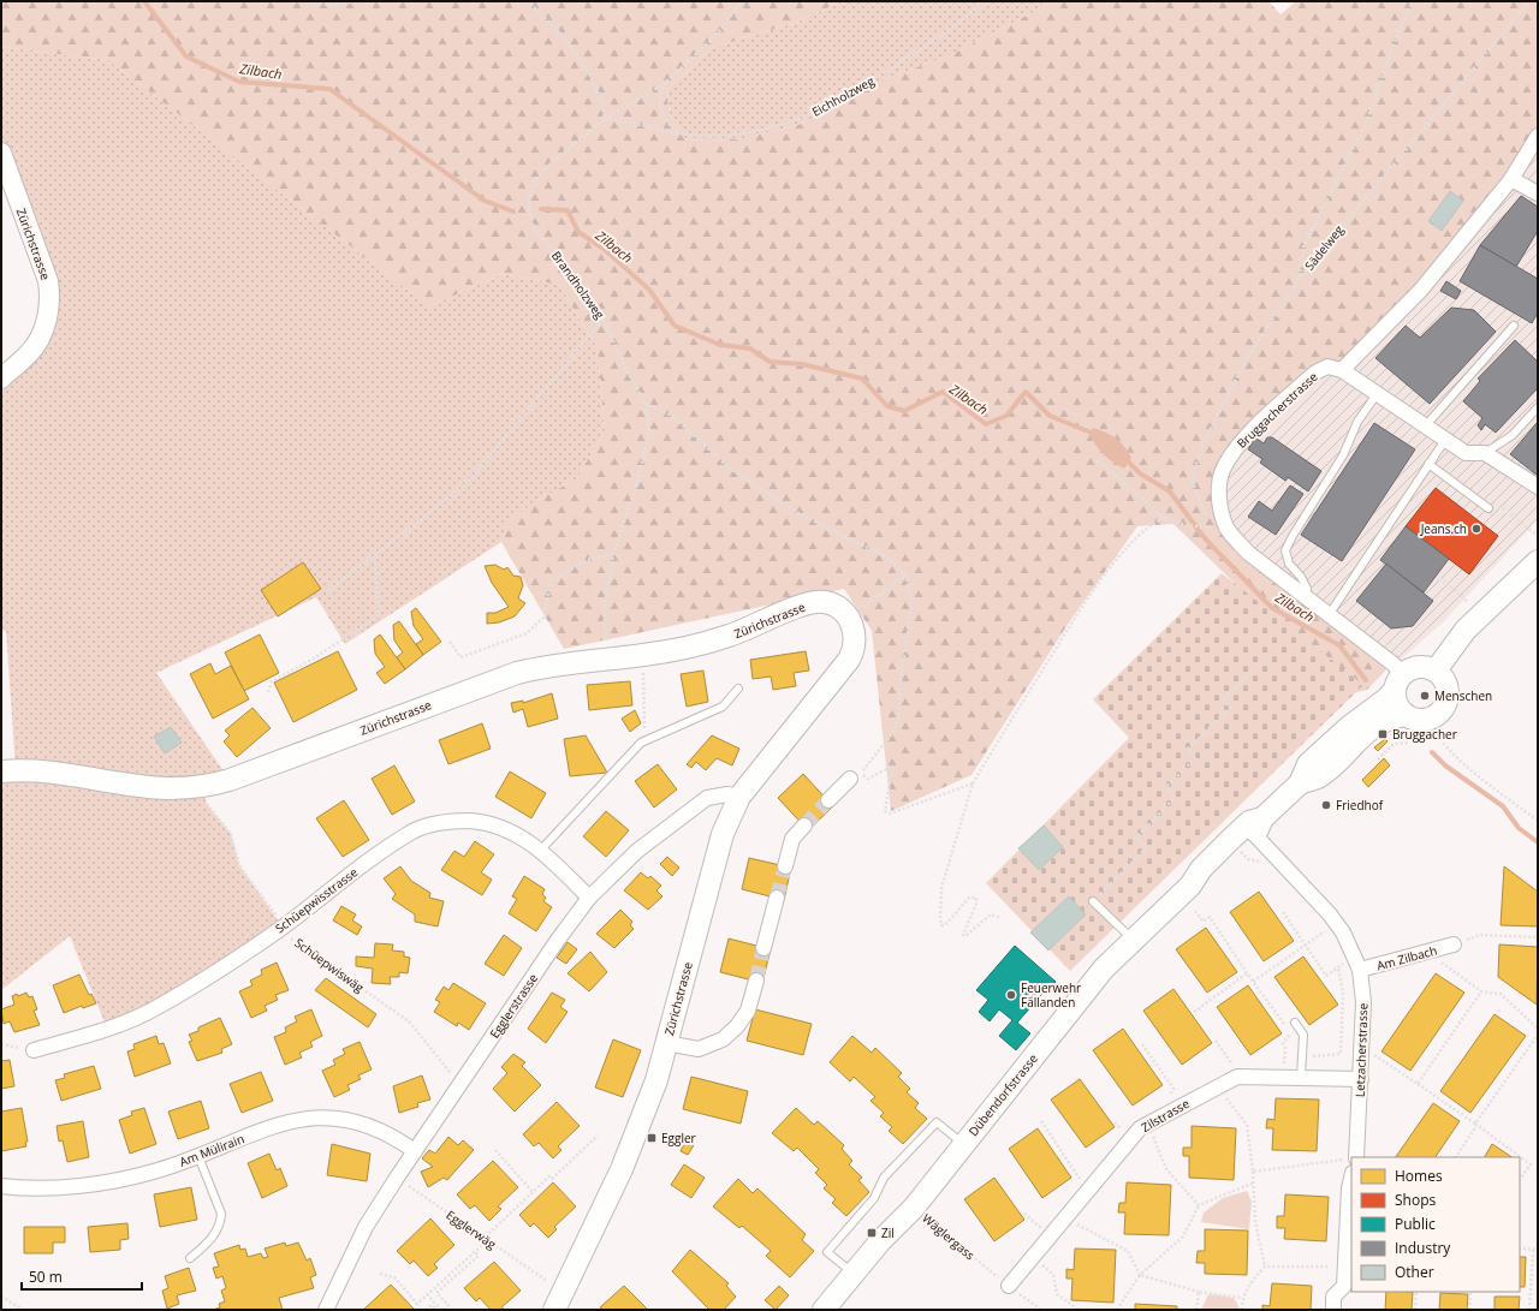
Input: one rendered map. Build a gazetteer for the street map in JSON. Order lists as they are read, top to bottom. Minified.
{"streets":{"main road":["Zürichstrasse","Dübendorfstrasse"],"street":["Bruggacherstrasse","Schüepwisstrasse","Am Zilbach","Egglerstrasse","Letzacherstrasse","Zilstrasse","Am Mülirain"],"path":["Eichholzweg","Sädelweg","Brandholzweg","Schüepwiswäg","Egglerwäg","Wäglergass"]},"crossings":[["Eichholzweg","Brandholzweg"],["Zürichstrasse","Brandholzweg"],["Zürichstrasse","Egglerstrasse"],["Bruggacherstrasse","Dübendorfstrasse"],["Schüepwisstrasse","Schüepwiswäg"],["Schüepwisstrasse","Egglerstrasse"],["Am Zilbach","Letzacherstrasse"],["Schüepwiswäg","Egglerstrasse"],["Egglerstrasse","Am Mülirain"],["Egglerstrasse","Egglerwäg"],["Letzacherstrasse","Dübendorfstrasse"],["Letzacherstrasse","Zilstrasse"],["Dübendorfstrasse","Wäglergass"]],"water":["Zilbach"],"places":{"other":["Jeans.ch","Menschen","Friedhof","Feuerwehr Fällanden"],"transit":["Bruggacher","Eggler","Zil"]},"legend":["Homes","Shops","Public","Industry","Other"],"scale_bar":"50 m"}
